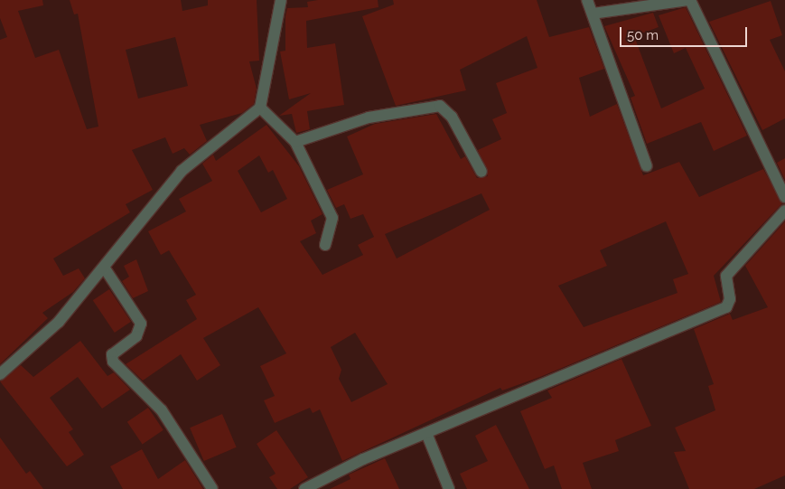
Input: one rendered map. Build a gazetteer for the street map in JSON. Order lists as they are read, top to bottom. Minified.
{"scale_bar":"50 m"}
